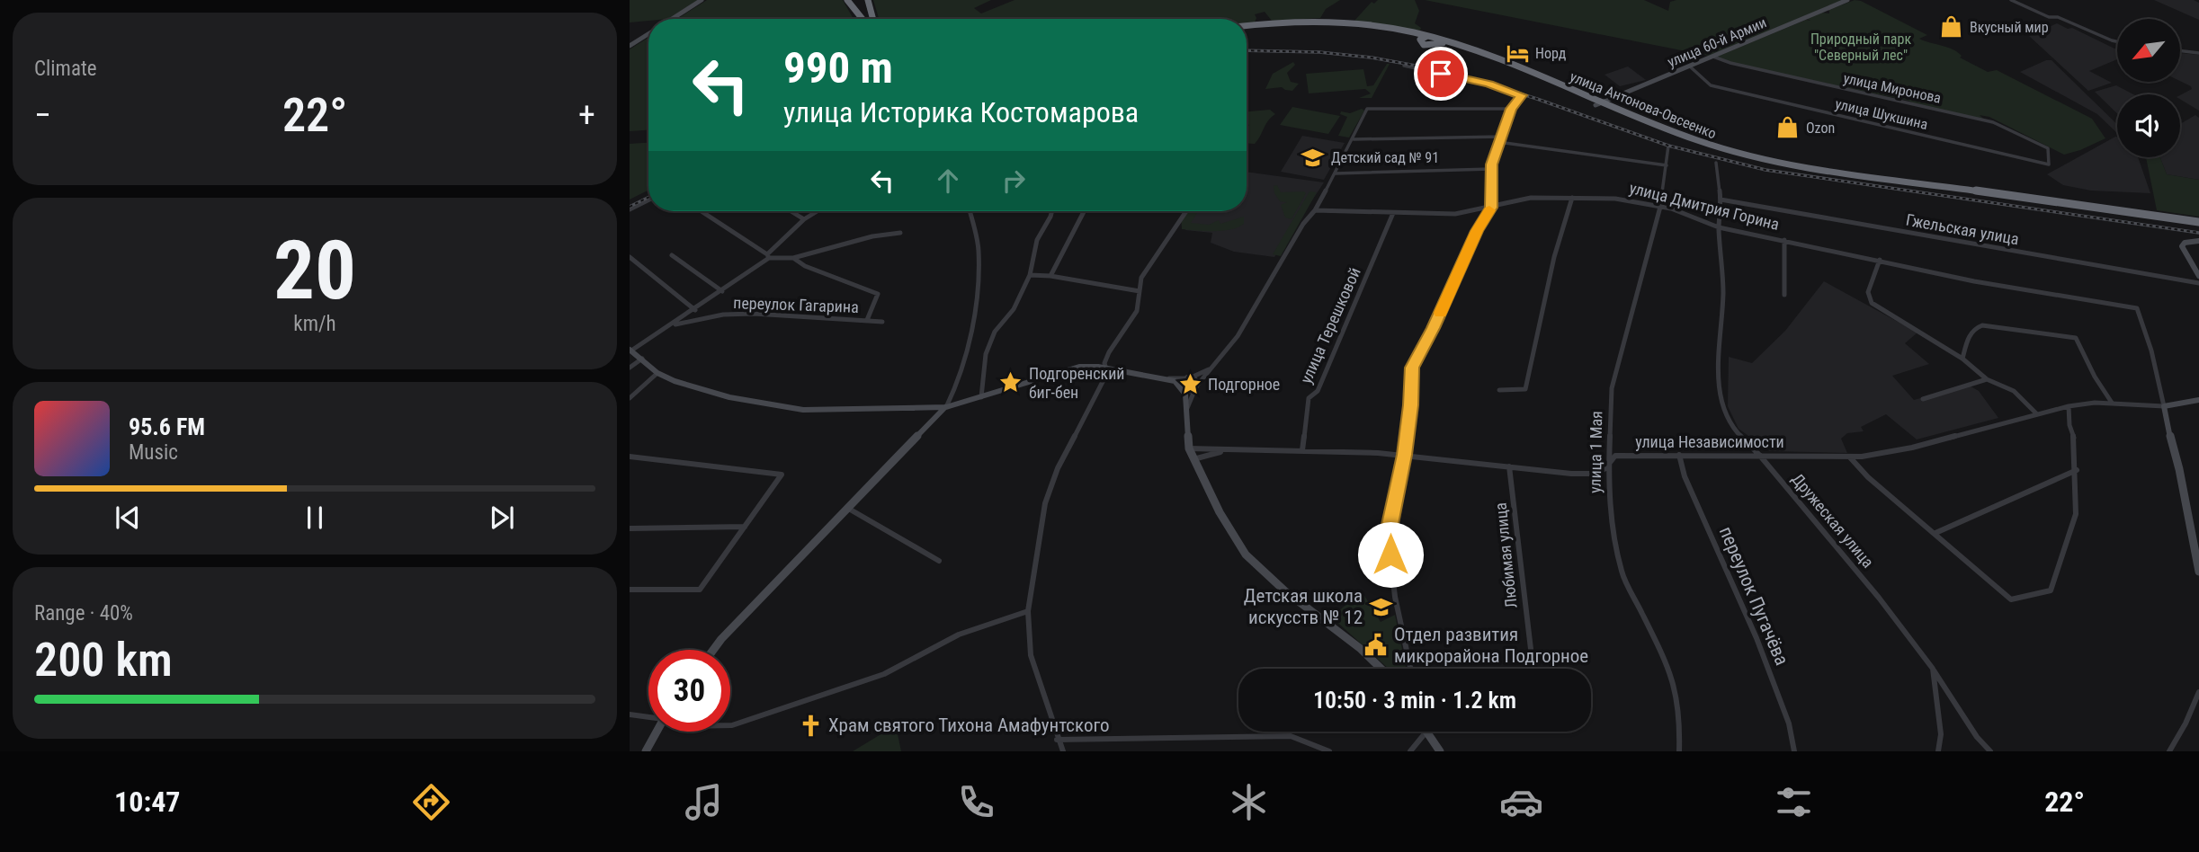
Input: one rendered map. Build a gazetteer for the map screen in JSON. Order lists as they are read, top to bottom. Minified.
{"streets":{"highway":["улица Антонова-Овсеенко"],"street":["улица 60-й Армии","улица Миронова","улица Шукшина","улица Дмитрия Горина","Гжельская улица","переулок Гагарина","улица Терешковой","улица Независимости","улица 1 Мая","Дружеская улица","Любимая улица","переулок Пугачёва"]},"crossings":[["улица 60-й Армии","улица Миронова"],["улица 60-й Армии","улица Антонова-Овсеенко"],["улица 60-й Армии","улица Шукшина"],["улица Миронова","улица Шукшина"],["улица Дмитрия Горина","улица Терешковой"],["улица Дмитрия Горина","улица Независимости"],["улица Дмитрия Горина","улица 1 Мая"],["улица Дмитрия Горина","Дружеская улица"],["Гжельская улица","Дружеская улица"],["улица Терешковой","улица Независимости"],["улица Независимости","улица 1 Мая"],["улица Независимости","Дружеская улица"],["улица Независимости","Любимая улица"],["улица Независимости","переулок Пугачёва"]],"parks":["Природный парк \"Северный лес\""],"places":{"shop":["Вкусный мир","Ozon"],"hotel":["Норд"],"school or university":["Детский сад № 91","Детская школа искусств № 12"],"place":["Подгоренский биг-бен","Подгорное"],"public building":["Отдел развития микрорайона Подгорное"],"church":["Храм святого Тихона Амафунтского"]},"north":"bottom left","page":{"tile":["Climate",["20","km/h"],["Range · 40%","200 km"]],"turn":["990 m","улица Историка Костомарова"],"heat":["−","22°","+"],"song":["95.6 FM","Music"],"limit":"30","trip":"10:50 · 3 min · 1.2 km","tabs":["10:47","22°"]}}
